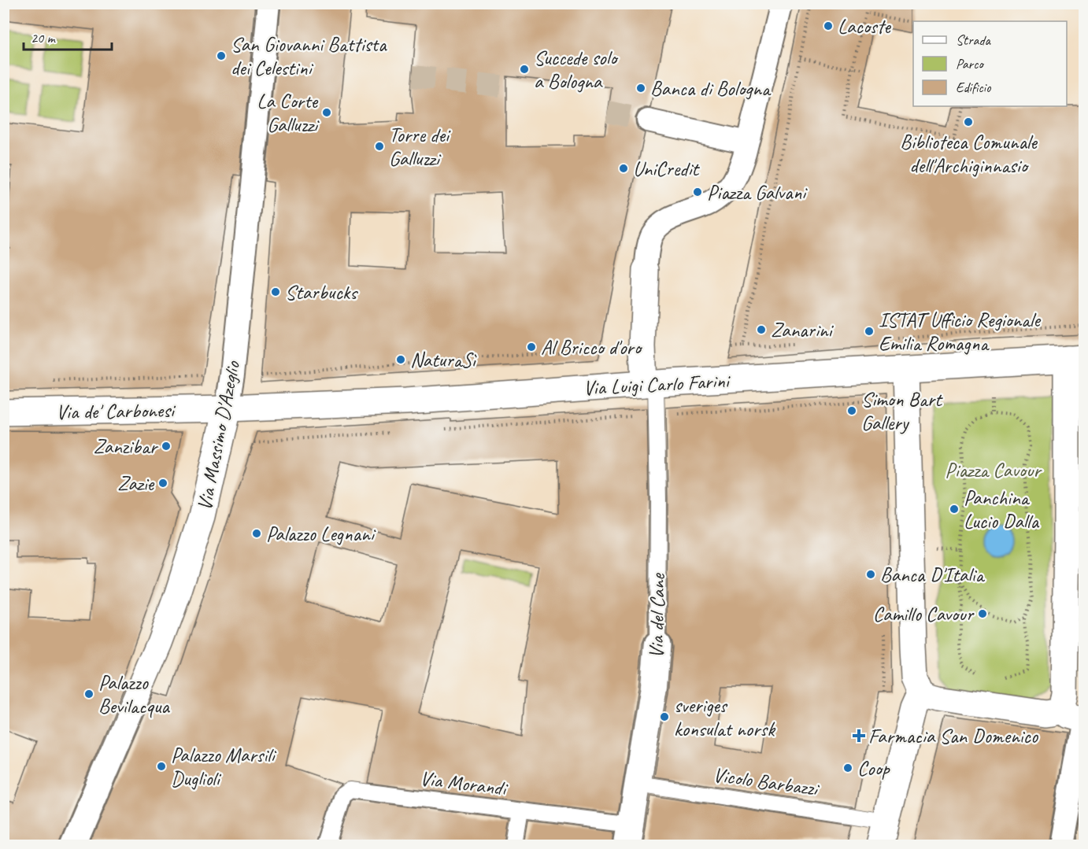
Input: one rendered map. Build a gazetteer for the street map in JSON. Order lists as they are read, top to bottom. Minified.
{"streets":{"street":["Via Luigi Carlo Farini","Via de' Carbonesi","Via Massimo D'Azeglio","Via del Cane"],"lane":["Vicolo Barbazzi","Via Morandi"]},"crossings":[["Via Luigi Carlo Farini","Via de' Carbonesi"],["Via Luigi Carlo Farini","Via Massimo D'Azeglio"],["Via Luigi Carlo Farini","Via del Cane"],["Via de' Carbonesi","Via Massimo D'Azeglio"],["Via del Cane","Vicolo Barbazzi"],["Via del Cane","Via Morandi"]],"parks":["Piazza Cavour"],"places":{"other":["Lacoste","San Giovanni Battista dei Celestini","Succede solo a Bologna","Banca di Bologna","La Corte Galluzzi","Biblioteca Comunale dell'Archiginnasio","Torre dei Galluzzi","UniCredit","Piazza Galvani","Starbucks","Zanarini","ISTAT Ufficio Regionale Emilia Romagna","Al Bricco d'oro","NaturaSì","Simon Bart Gallery","Zanzibar","Zazie","Panchina Lucio Dalla","Palazzo Legnani","Banca D'Italia","Camillo Cavour","Palazzo Bevilacqua","sveriges konsulat norsk","Palazzo Marsili Duglioli","Coop"],"health":["Farmacia San Domenico"]},"legend":["Strada","Parco","Edificio"],"scale_bar":"20 m"}
